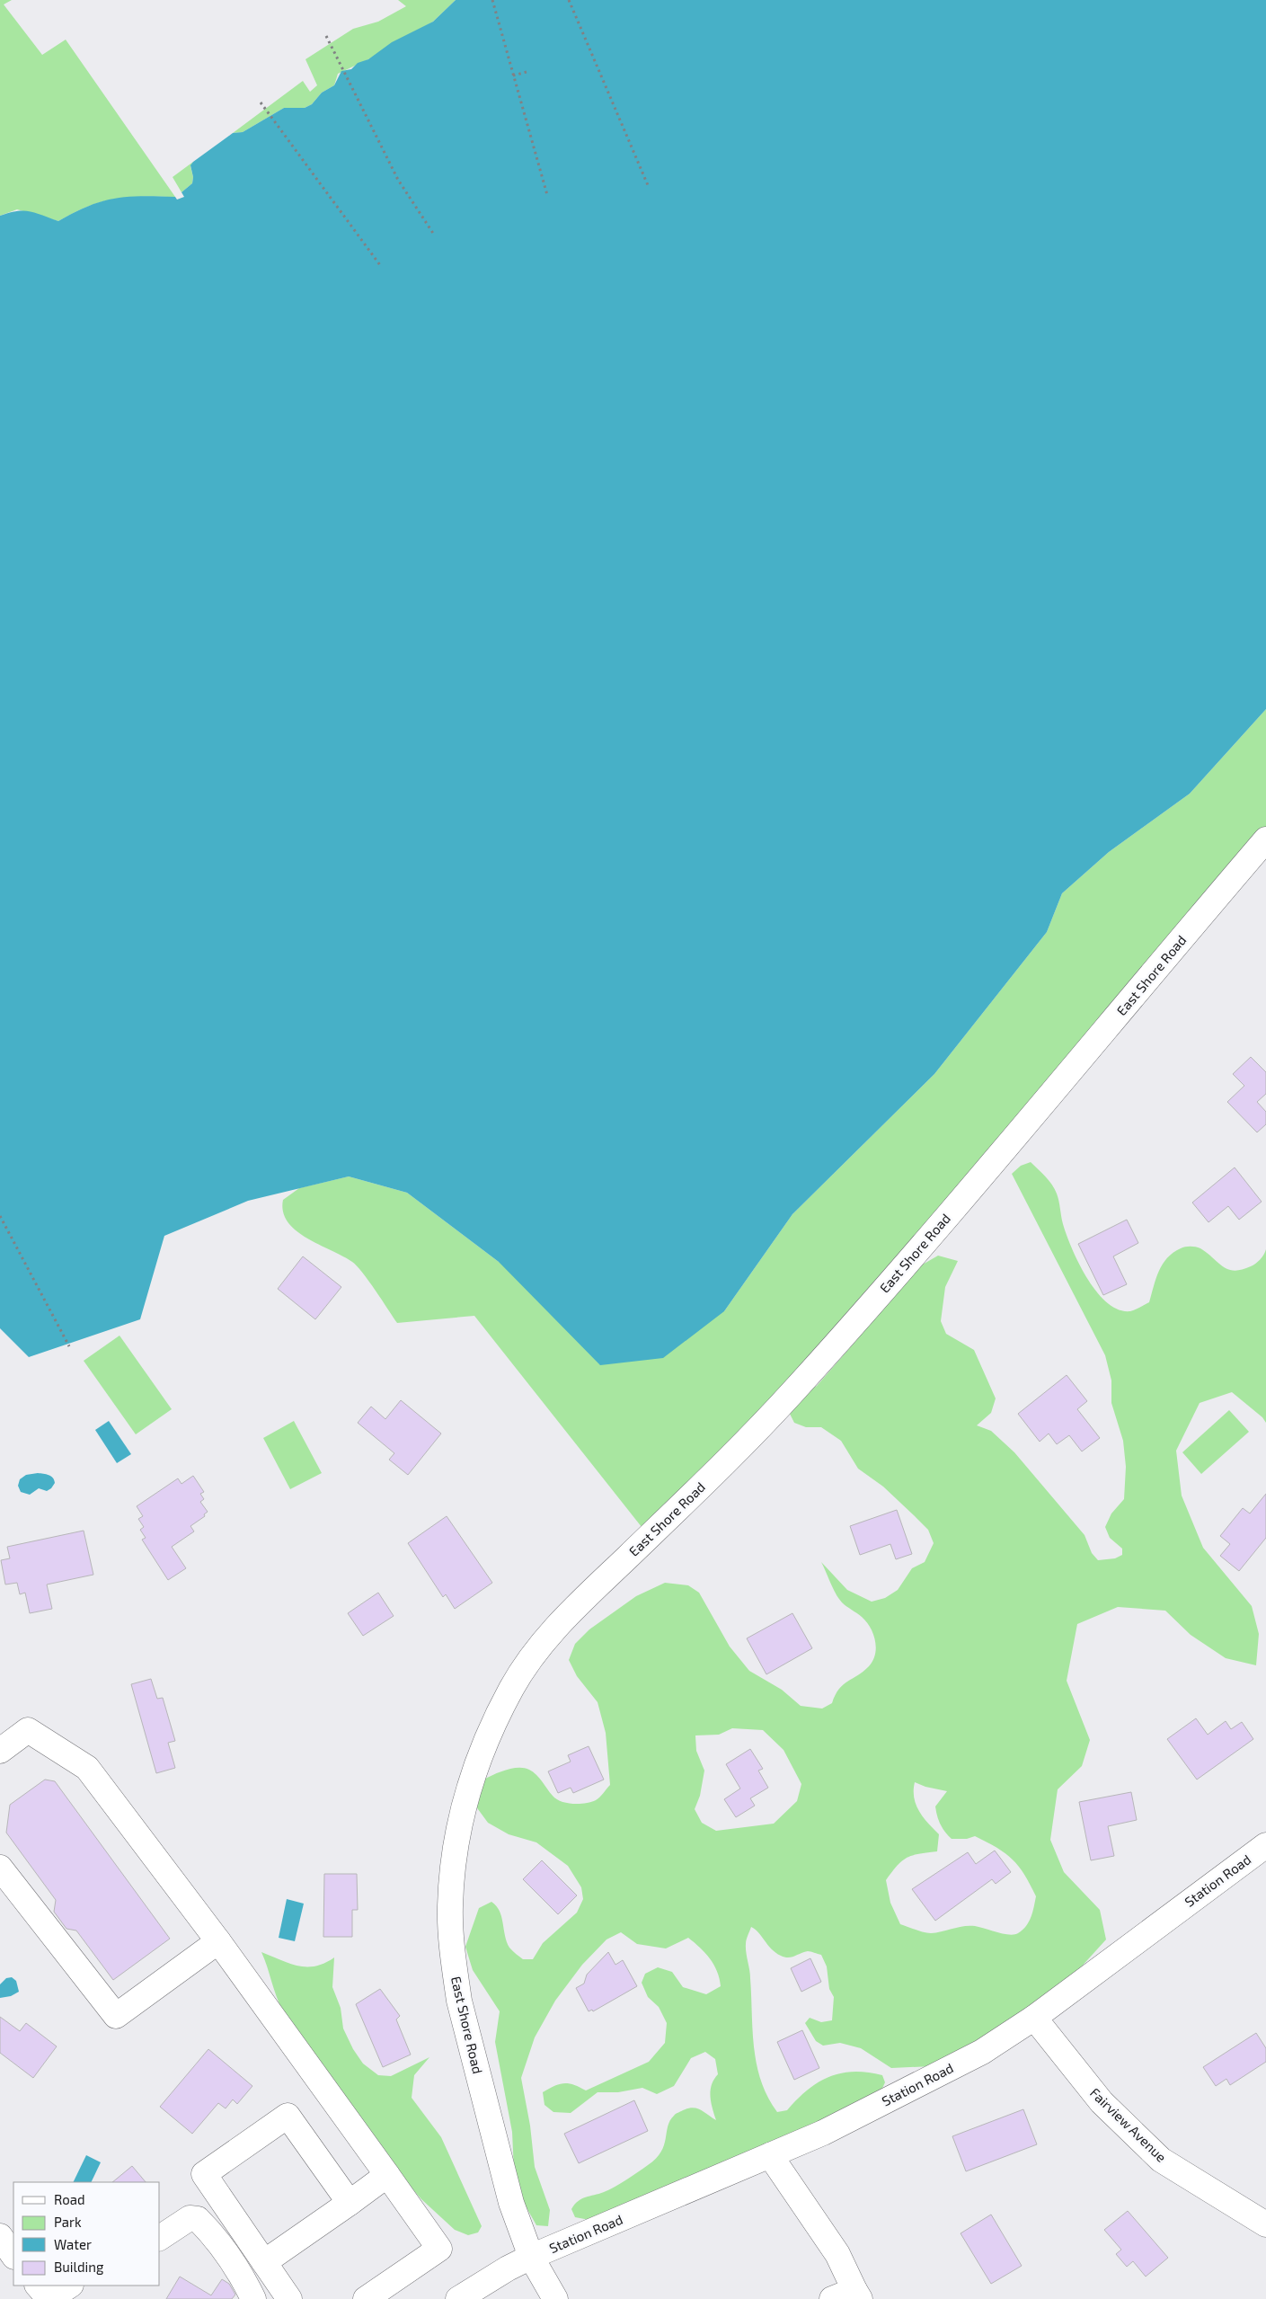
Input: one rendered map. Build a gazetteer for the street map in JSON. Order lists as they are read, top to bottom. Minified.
{"streets":{"main road":["East Shore Road","Station Road","Fairview Avenue"]},"crossings":[["East Shore Road","Station Road"],["Station Road","Fairview Avenue"]],"legend":["Road","Park","Water","Building"]}
